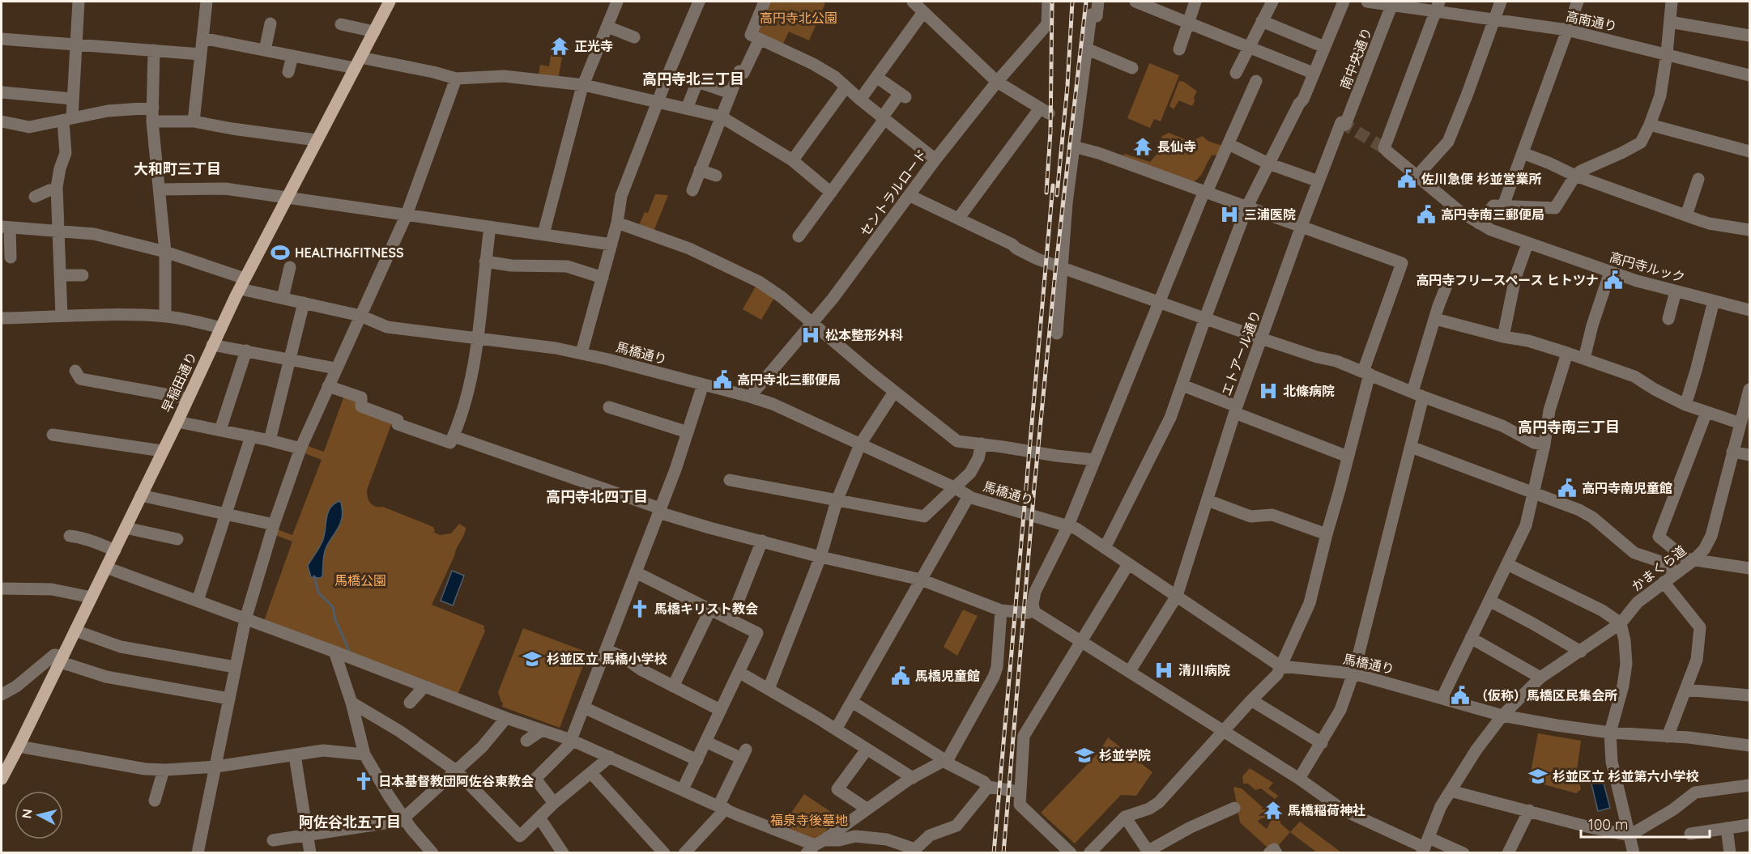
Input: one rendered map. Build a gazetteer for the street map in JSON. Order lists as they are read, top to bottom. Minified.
{"streets":{"main road":["早稲田通り"],"street":["高南通り","南中央通り","セントラルロード","高円寺ルック","馬橋通り","エトアール通り","かまくら道"]},"crossings":[["高南通り","南中央通り"],["高南通り","高円寺ルック"],["南中央通り","エトアール通り"],["セントラルロード","馬橋通り"],["馬橋通り","エトアール通り"],["馬橋通り","早稲田通り"],["馬橋通り","かまくら道"]],"districts":["高円寺北三丁目","大和町三丁目","高円寺南三丁目","高円寺北四丁目","阿佐谷北五丁目"],"parks":["高円寺北公園","馬橋公園","福泉寺後墓地"],"places":{"temple":["正光寺","長仙寺","馬橋稲荷神社"],"public building":["佐川急便 杉並営業所","高円寺南三郵便局","高円寺フリースペース ヒトツナ","高円寺北三郵便局","高円寺南児童館","馬橋児童館","（仮称）馬橋区民集会所"],"hospital":["三浦医院","松本整形外科","北條病院","清川病院"],"sports":["HEALTH&FITNESS"],"church":["馬橋キリスト教会","日本基督教団阿佐谷東教会"],"school or university":["杉並区立 馬橋小学校","杉並学院","杉並区立 杉並第六小学校"]},"scale_bar":"100 m","north":"left"}
